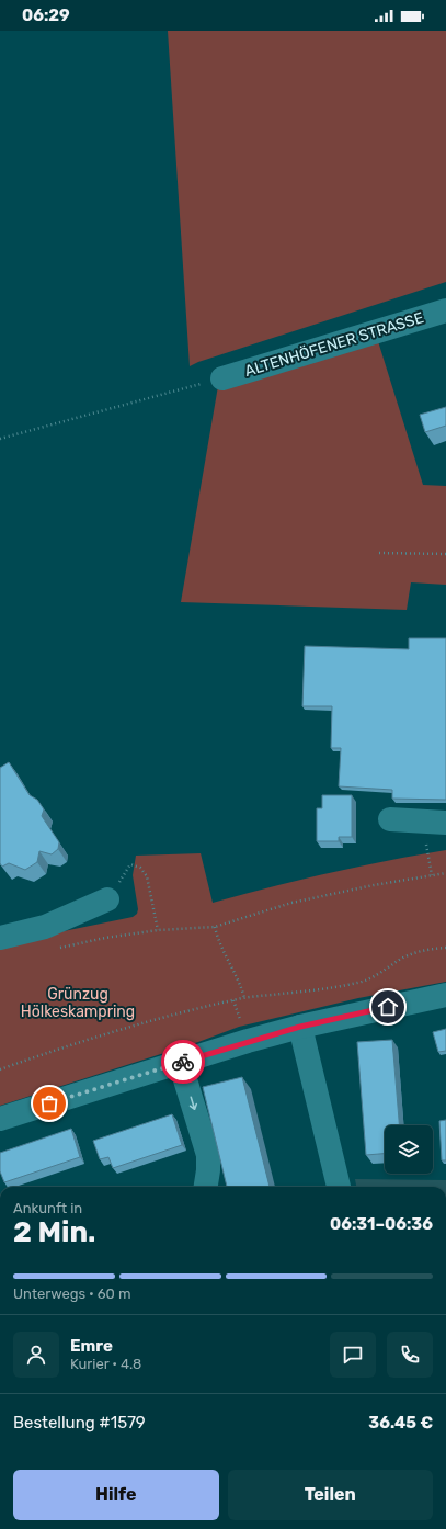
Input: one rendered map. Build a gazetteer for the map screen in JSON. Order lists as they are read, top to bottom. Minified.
{"streets":{"street":["ALTENHÖFENER STRASSE"]},"parks":["Grünzug Hölkeskampring"],"page":{"status":"06:29","heading":["2 Min.","Ankunft in","06:31–06:36"],"panel":["Emre","Kurier · 4.8","Bestellung #1579","36.45 €"],"bar":"Unterwegs · 60 m","buttons":["Hilfe","Teilen"]}}
